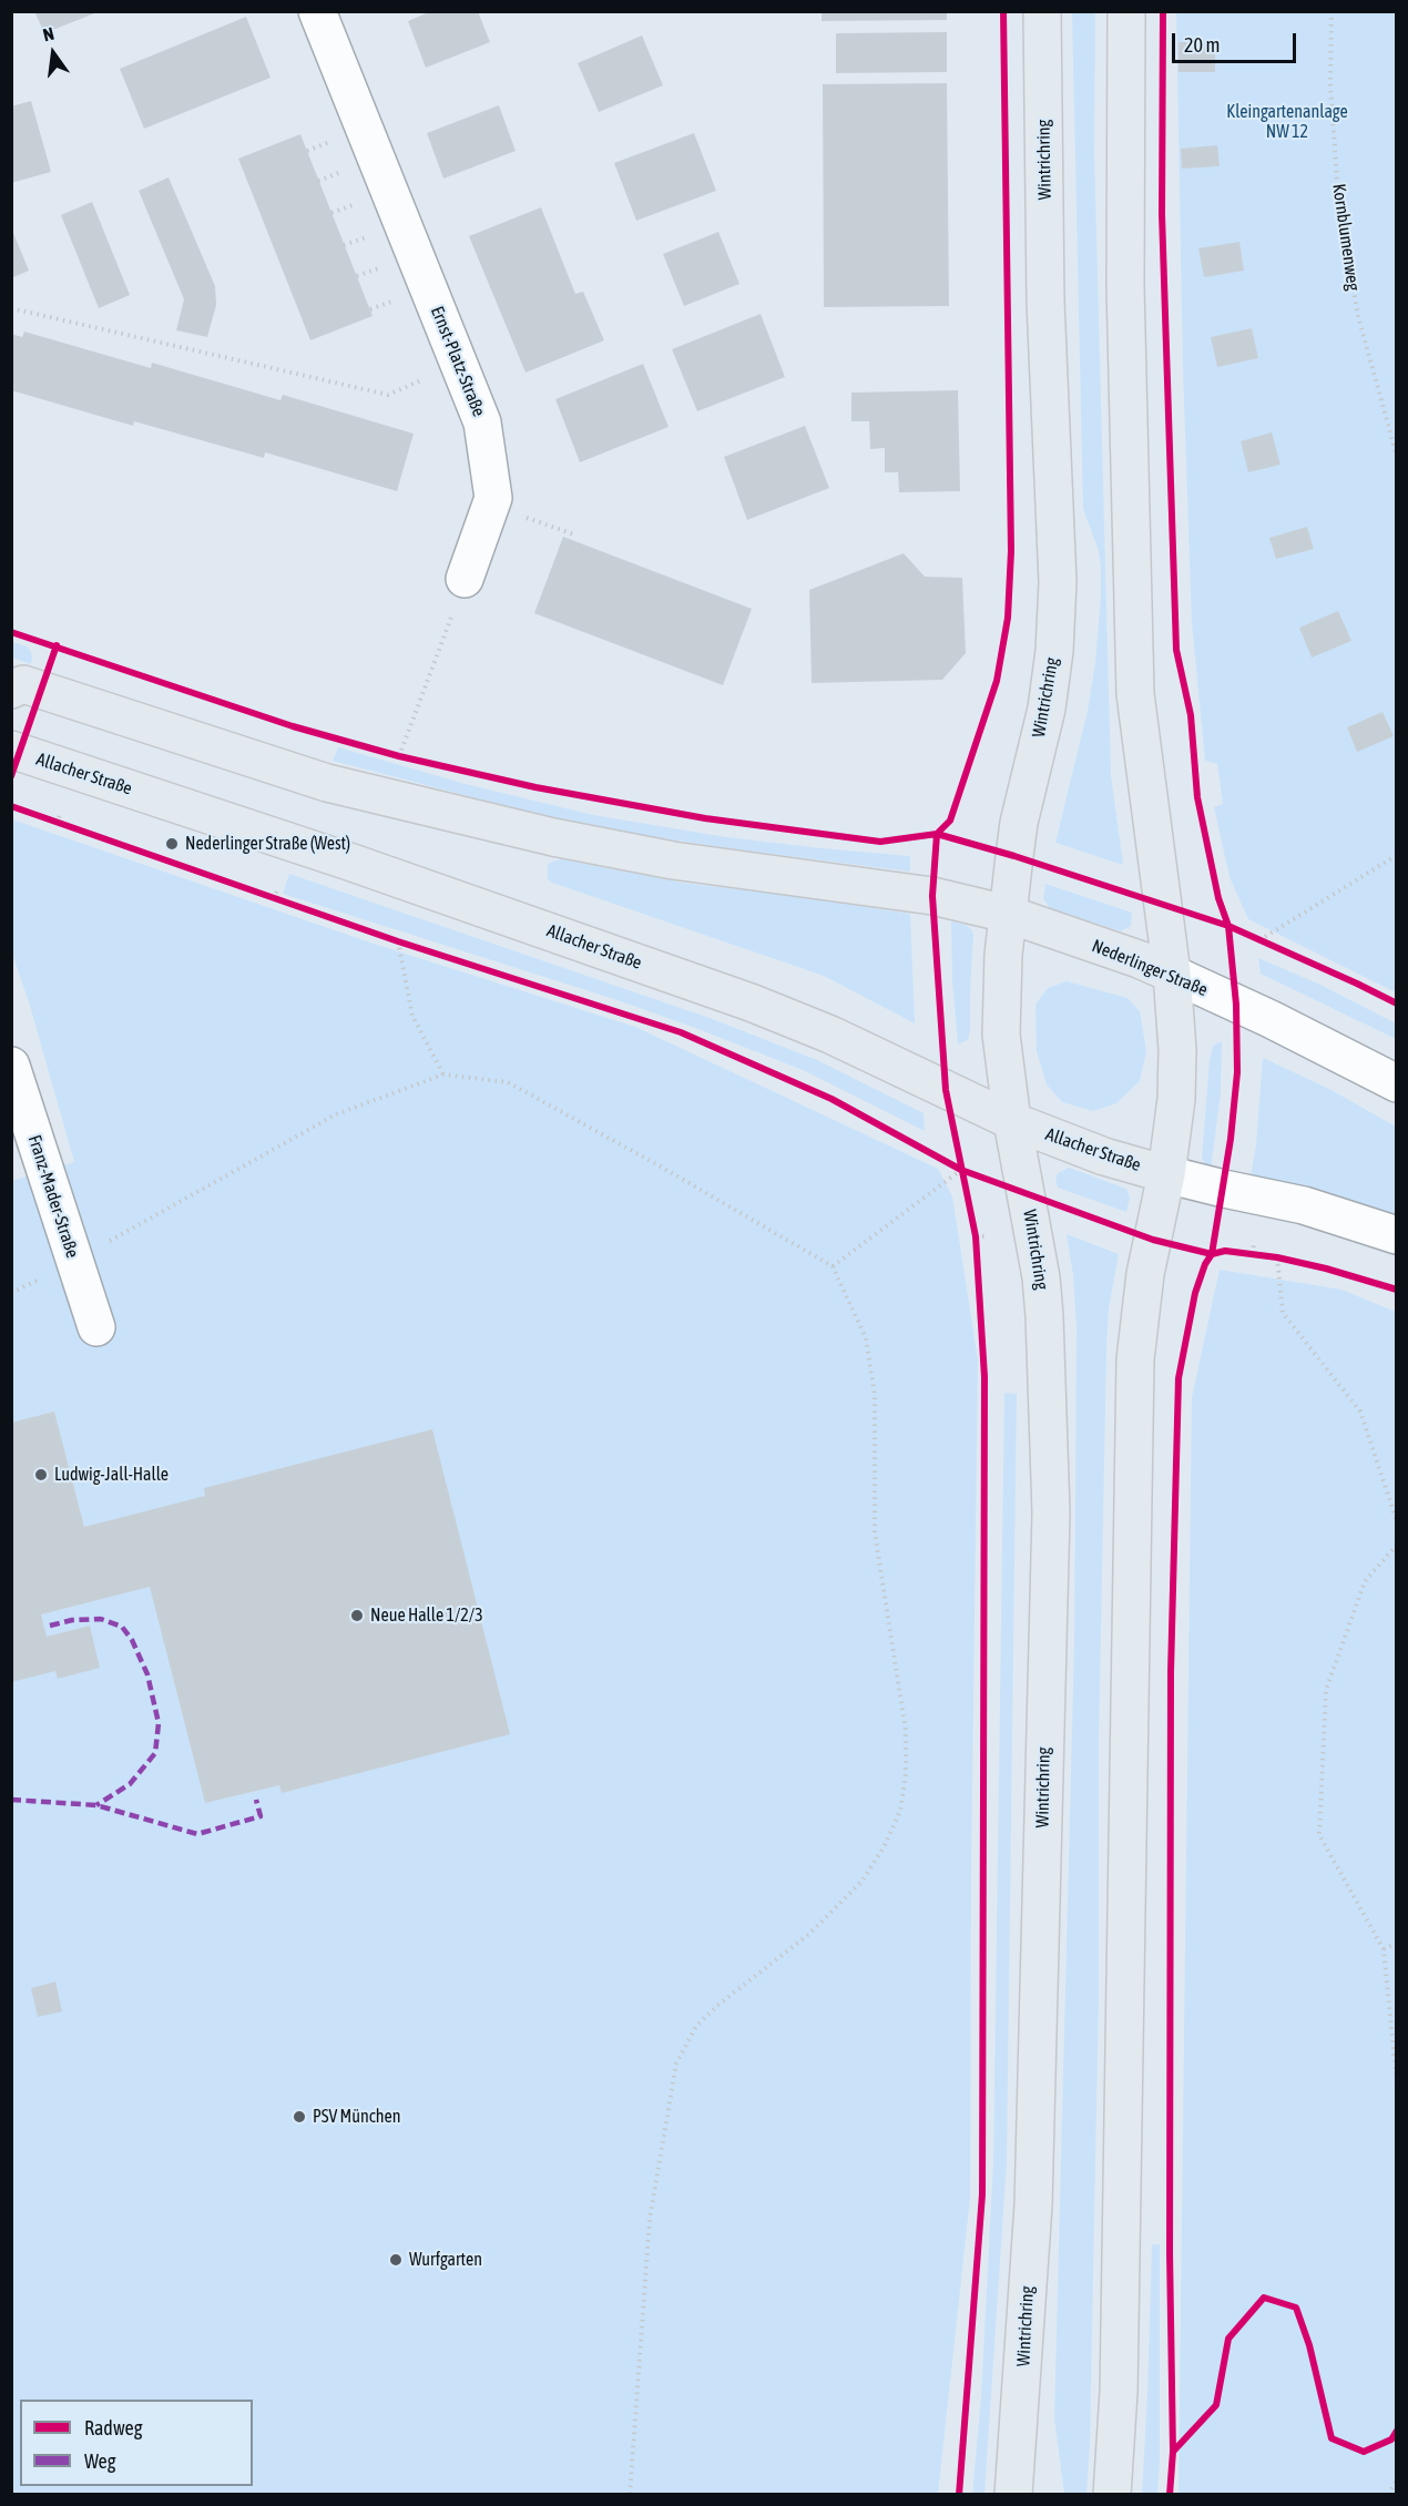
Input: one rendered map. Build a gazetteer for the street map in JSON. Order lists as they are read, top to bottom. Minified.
{"streets":{"main road":["Wintrichring","Allacher Straße","Nederlinger Straße"],"street":["Ernst-Platz-Straße","Franz-Mader-Straße"],"path":["Kornblumenweg"]},"crossings":[["Wintrichring","Allacher Straße"],["Wintrichring","Nederlinger Straße"]],"parks":["Kleingartenanlage NW 12"],"places":["Nederlinger Straße (West)","Ludwig-Jall-Halle","Neue Halle 1/2/3","PSV München","Wurfgarten"],"legend":["Radweg","Weg"],"scale_bar":"20 m","north":"top"}
